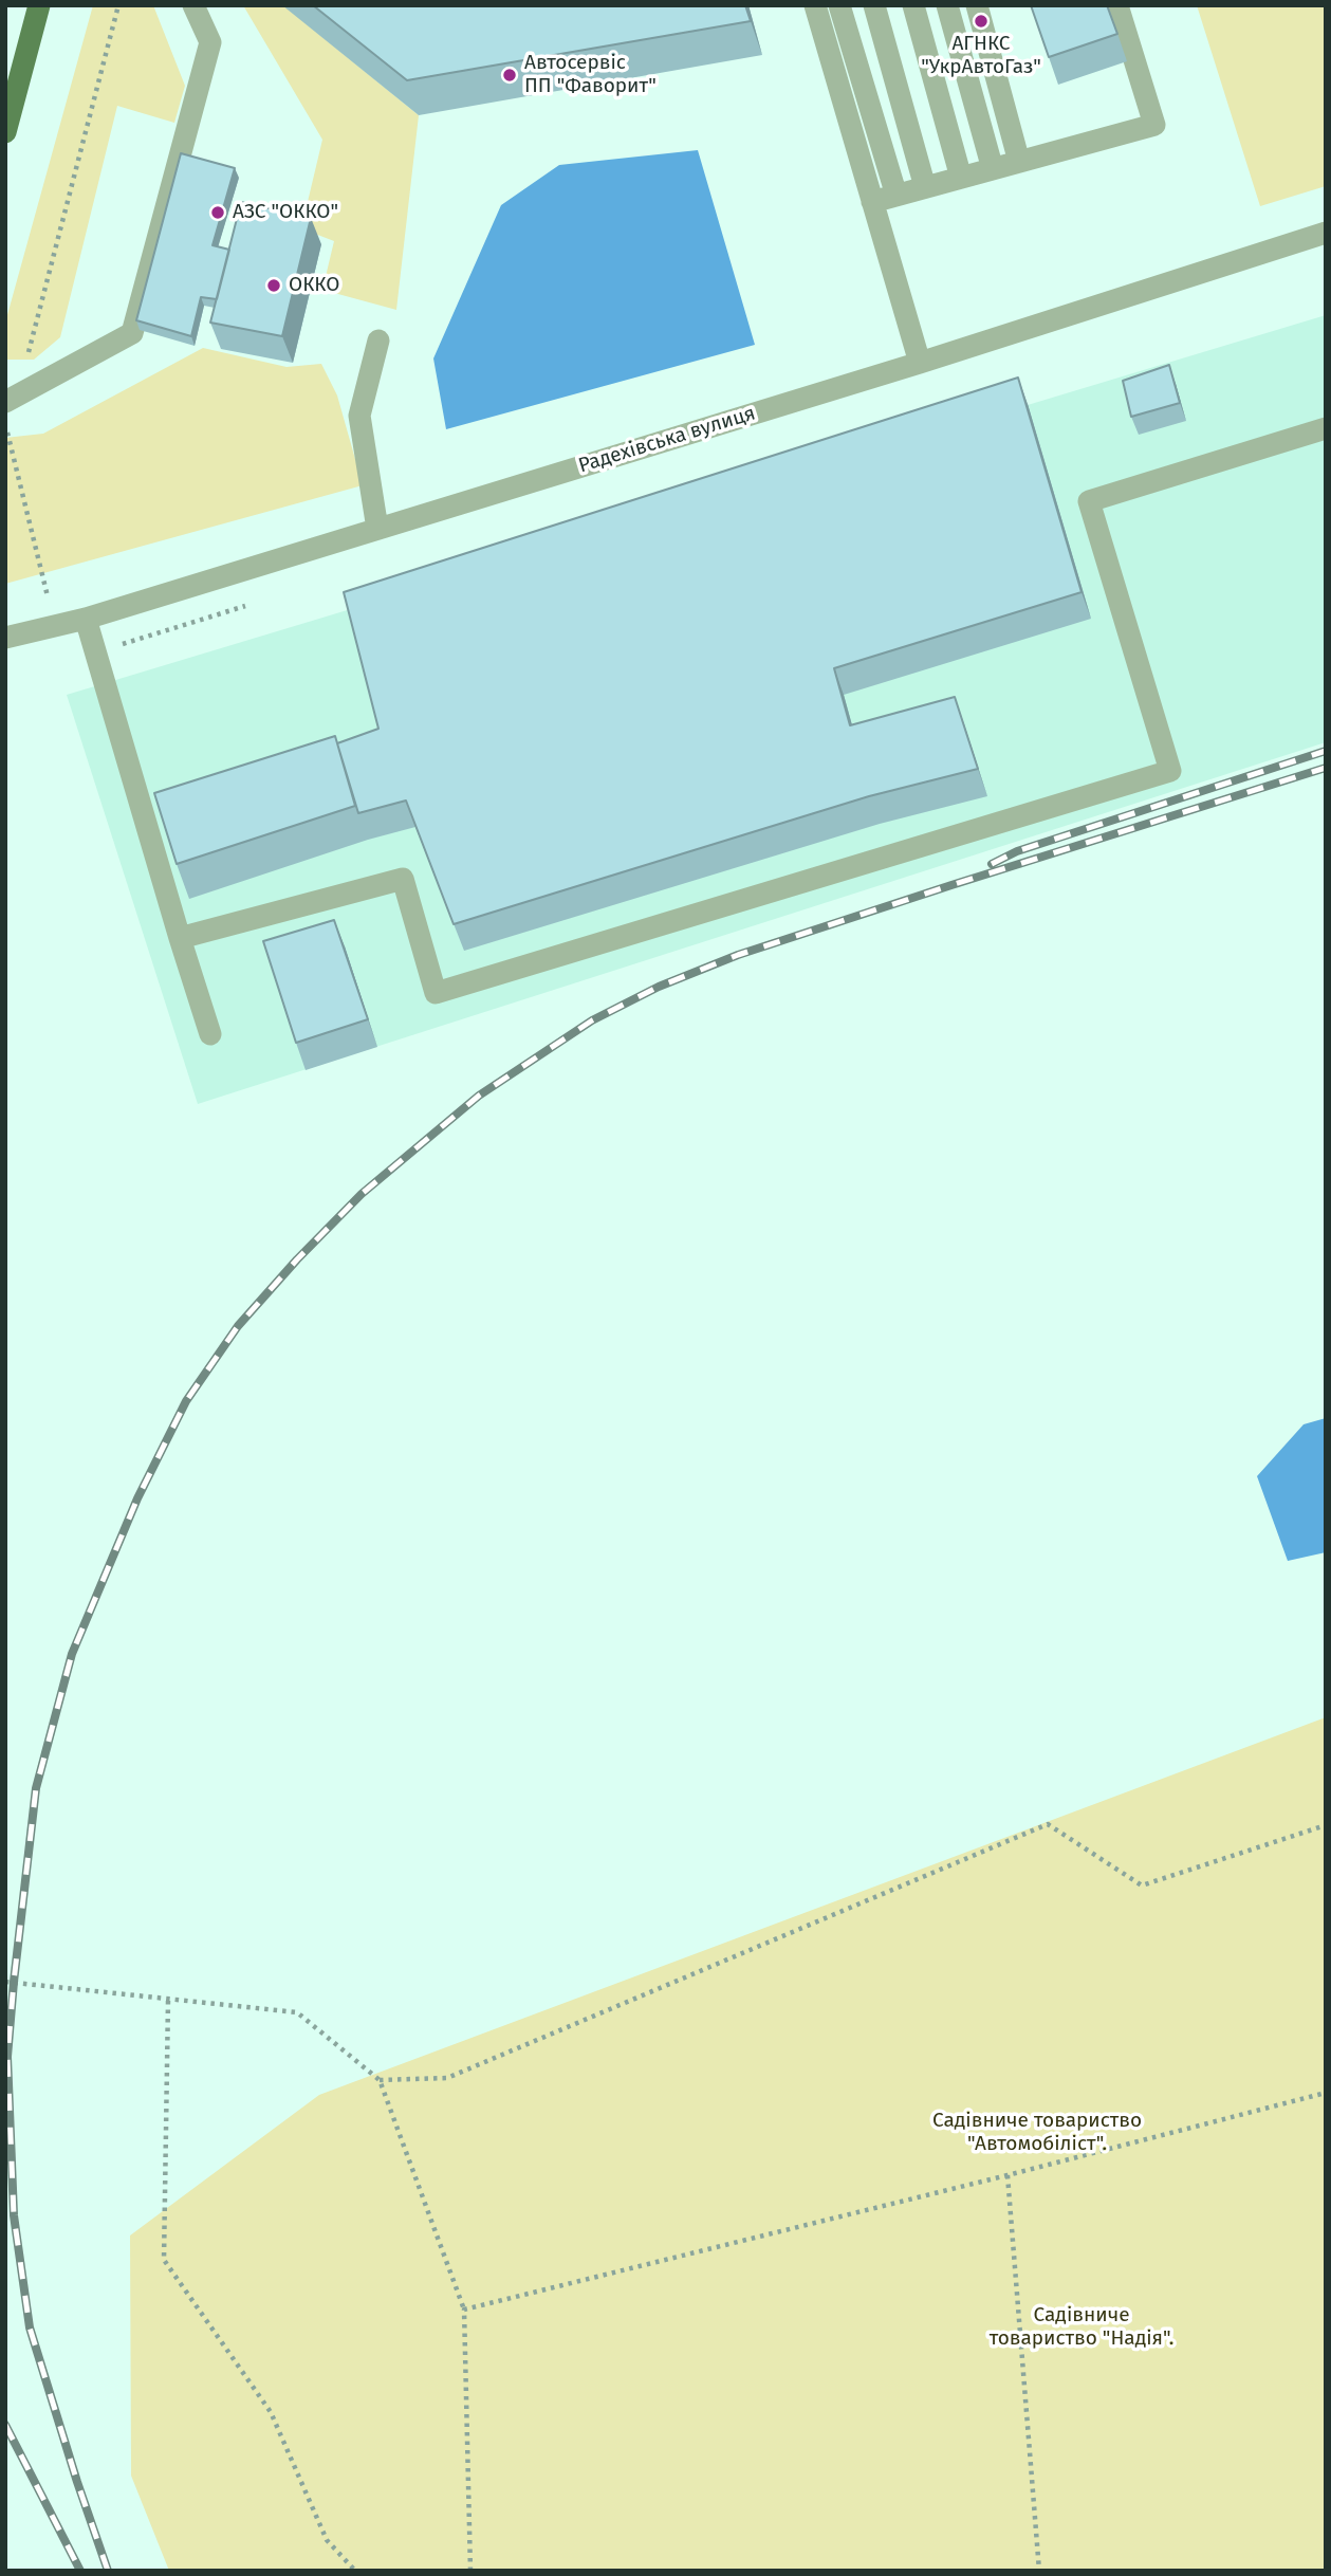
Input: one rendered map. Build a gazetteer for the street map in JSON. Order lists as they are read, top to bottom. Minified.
{"streets":{"street":["Радехівська вулиця"]},"parks":["Садівниче товариство \"Автомобіліст\".","Садівниче товариство \"Надія\"."],"places":["АГНКС \"УкрАвтоГаз\"","Автосервіс ПП \"Фаворит\"","АЗС \"ОККО\"","ОККО"]}
